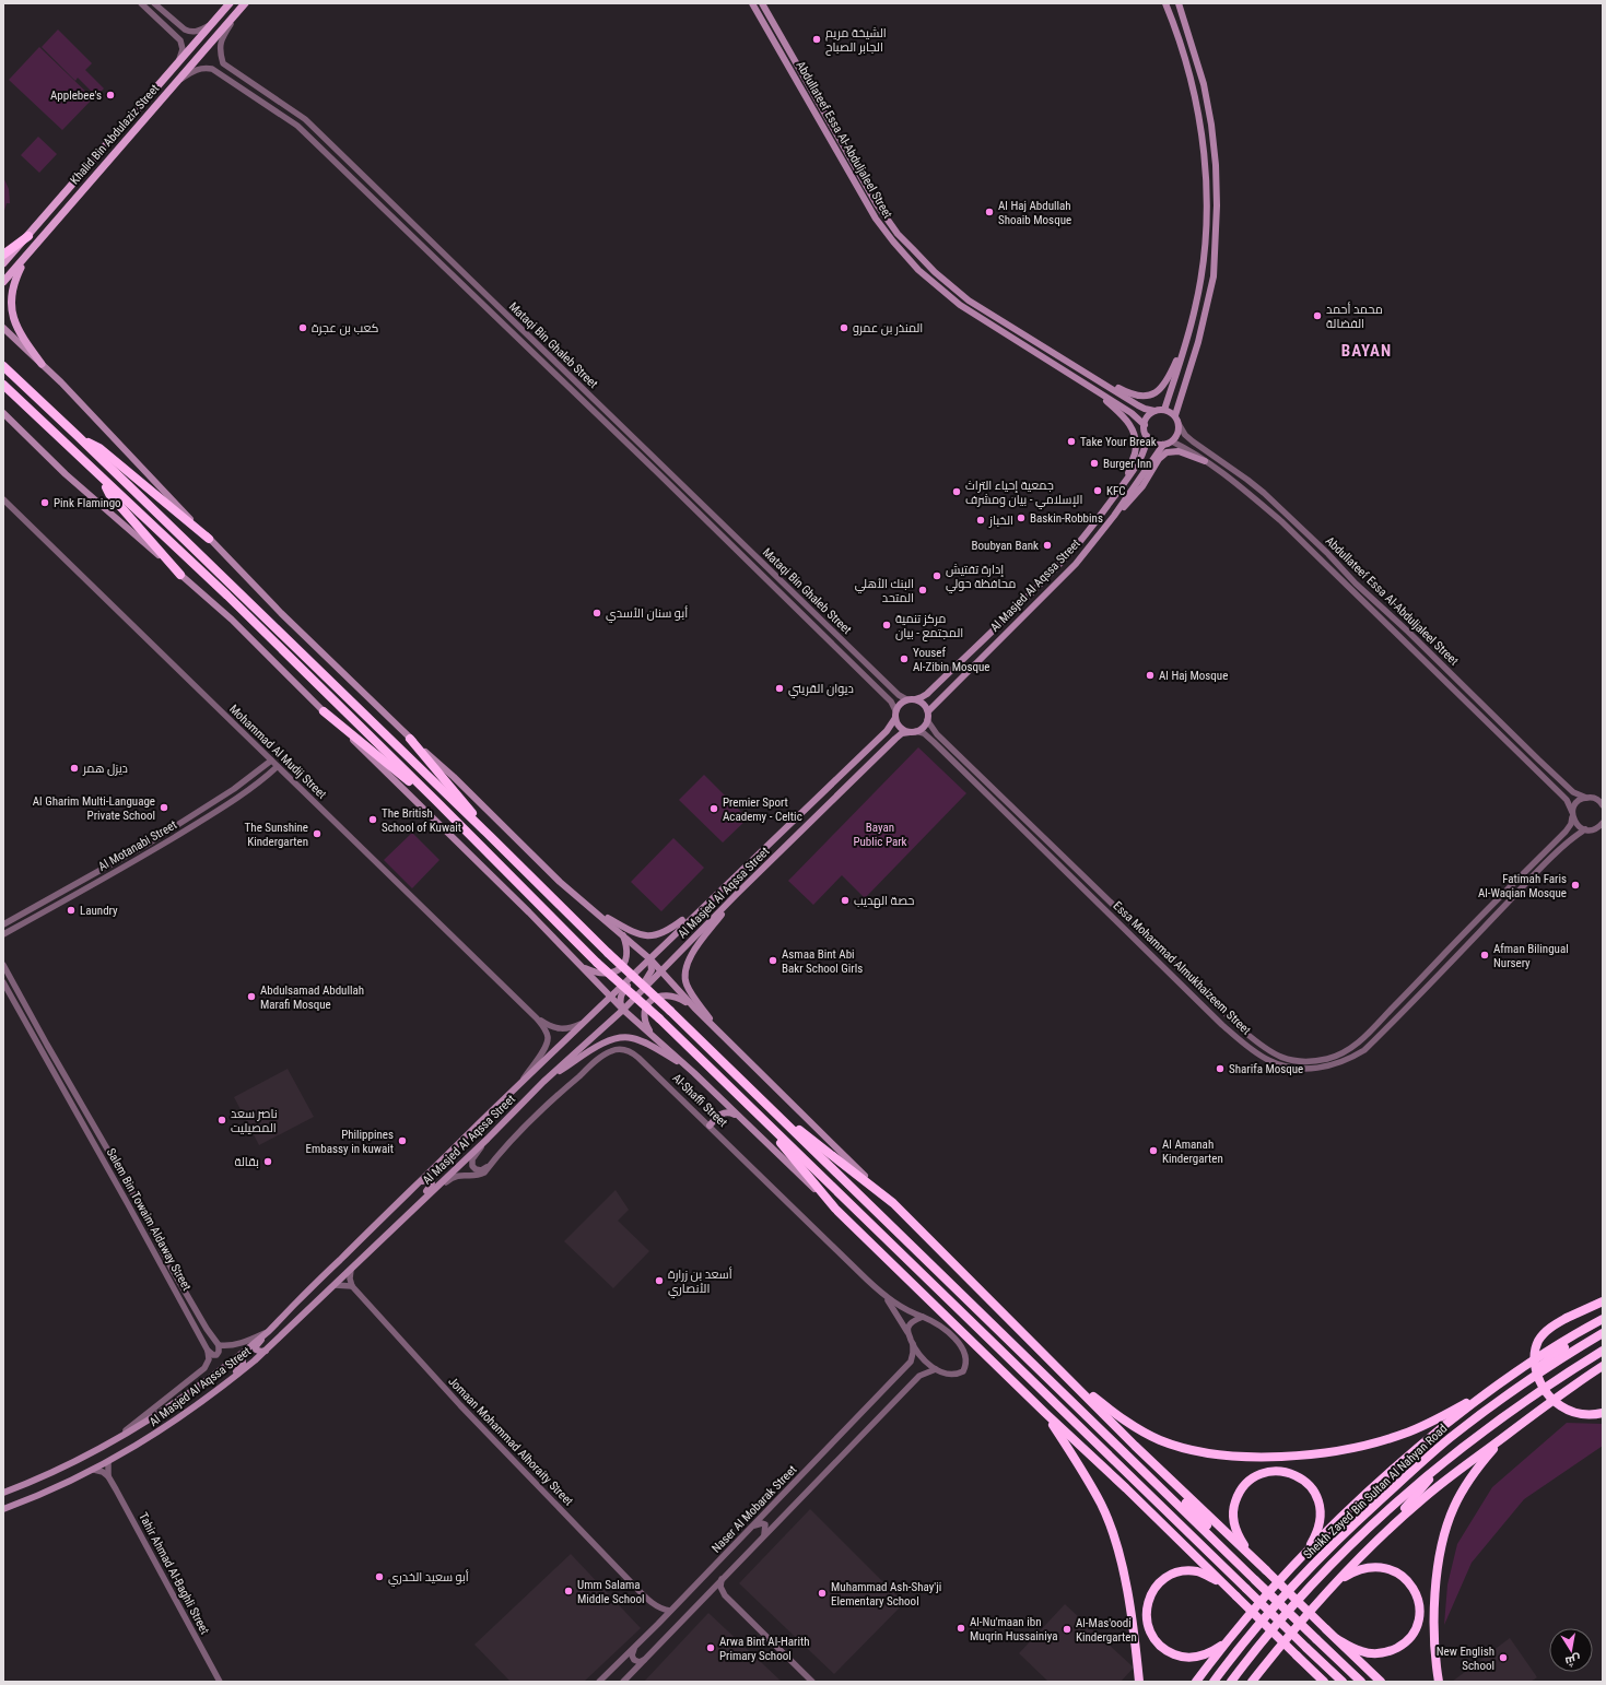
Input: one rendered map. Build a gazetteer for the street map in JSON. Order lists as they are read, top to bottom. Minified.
{"streets":{"highway":["Sheikh Zayed Bin Sultan Al Nahyan Road"],"main road":["Khalid Bin Abdulaziz Street","Abdullateef Essa Al-Abduljaleel Street","Al Masjed Al Aqssa Street"],"street":["Mataqi Bin Ghaleb Street","Mohammad Al Mudij Street","Al Motanabi Street","Essa Mohammad Almukhaizeem Street","Al-Shaffi Street","Salem Bin Towaim Aldaway Street","Jomaan Mohammad Alhoraity Street","Naser Al Mobarak Street","Tahir Ahmad Al-Baghli Street"]},"crossings":[["Khalid Bin Abdulaziz Street","Mataqi Bin Ghaleb Street"],["Abdullateef Essa Al-Abduljaleel Street","Al Masjed Al Aqssa Street"],["Abdullateef Essa Al-Abduljaleel Street","Essa Mohammad Almukhaizeem Street"],["Mataqi Bin Ghaleb Street","Al Masjed Al Aqssa Street"],["Mataqi Bin Ghaleb Street","Essa Mohammad Almukhaizeem Street"],["Al Masjed Al Aqssa Street","Mohammad Al Mudij Street"],["Al Masjed Al Aqssa Street","Essa Mohammad Almukhaizeem Street"],["Al Masjed Al Aqssa Street","Al-Shaffi Street"],["Al Masjed Al Aqssa Street","Tahir Ahmad Al-Baghli Street"],["Mohammad Al Mudij Street","Al Motanabi Street"],["Al-Shaffi Street","Naser Al Mobarak Street"],["Jomaan Mohammad Alhoraity Street","Naser Al Mobarak Street"]],"districts":["BAYAN"],"parks":["Bayan Public Park"],"places":["الشيخة مريم الجابر الصباح","Applebee's","Al Haj Abdullah Shoaib Mosque","محمد أحمد الفضالة","كعب بن عجرة","المنذر بن عمرو","Take Your Break","Burger Inn","KFC","جمعية إحياء التراث الإسلامي - بيان ومشرف","Pink Flamingo","Baskin-Robbins","الخباز","Boubyan Bank","إدارة تفتيش محافظة حولي","البنك الأهلي المتحد","أبو سنان الأسدي","مركز تنمية المجتمع - بيان","Yousef Al-Zibin Mosque","Al Haj Mosque","ديوان القريني","ديزل همر","Al Gharim Multi-Language Private School","Premier Sport Academy - Celtic","The British School of Kuwait","The Sunshine Kindergarten","Fatimah Faris Al-Waqian Mosque","حصة الهديب","Laundry","Afman Bilingual Nursery","Asmaa Bint Abi Bakr School Girls","Abdulsamad Abdullah Marafi Mosque","Sharifa Mosque","ناصر سعد المصيليت","Philippines Embassy in kuwait","Al Amanah Kindergarten","بقالة","أسعد بن زرارة الأنصاري","أبو سعيد الخدري","Umm Salama Middle School","Muhammad Ash-Shay'ji Elementary School","Al-Nu'maan ibn Muqrin Hussainiya","Al-Mas'oodi Kindergarten","Arwa Bint Al-Harith Primary School","New English School"],"north":"bottom"}
